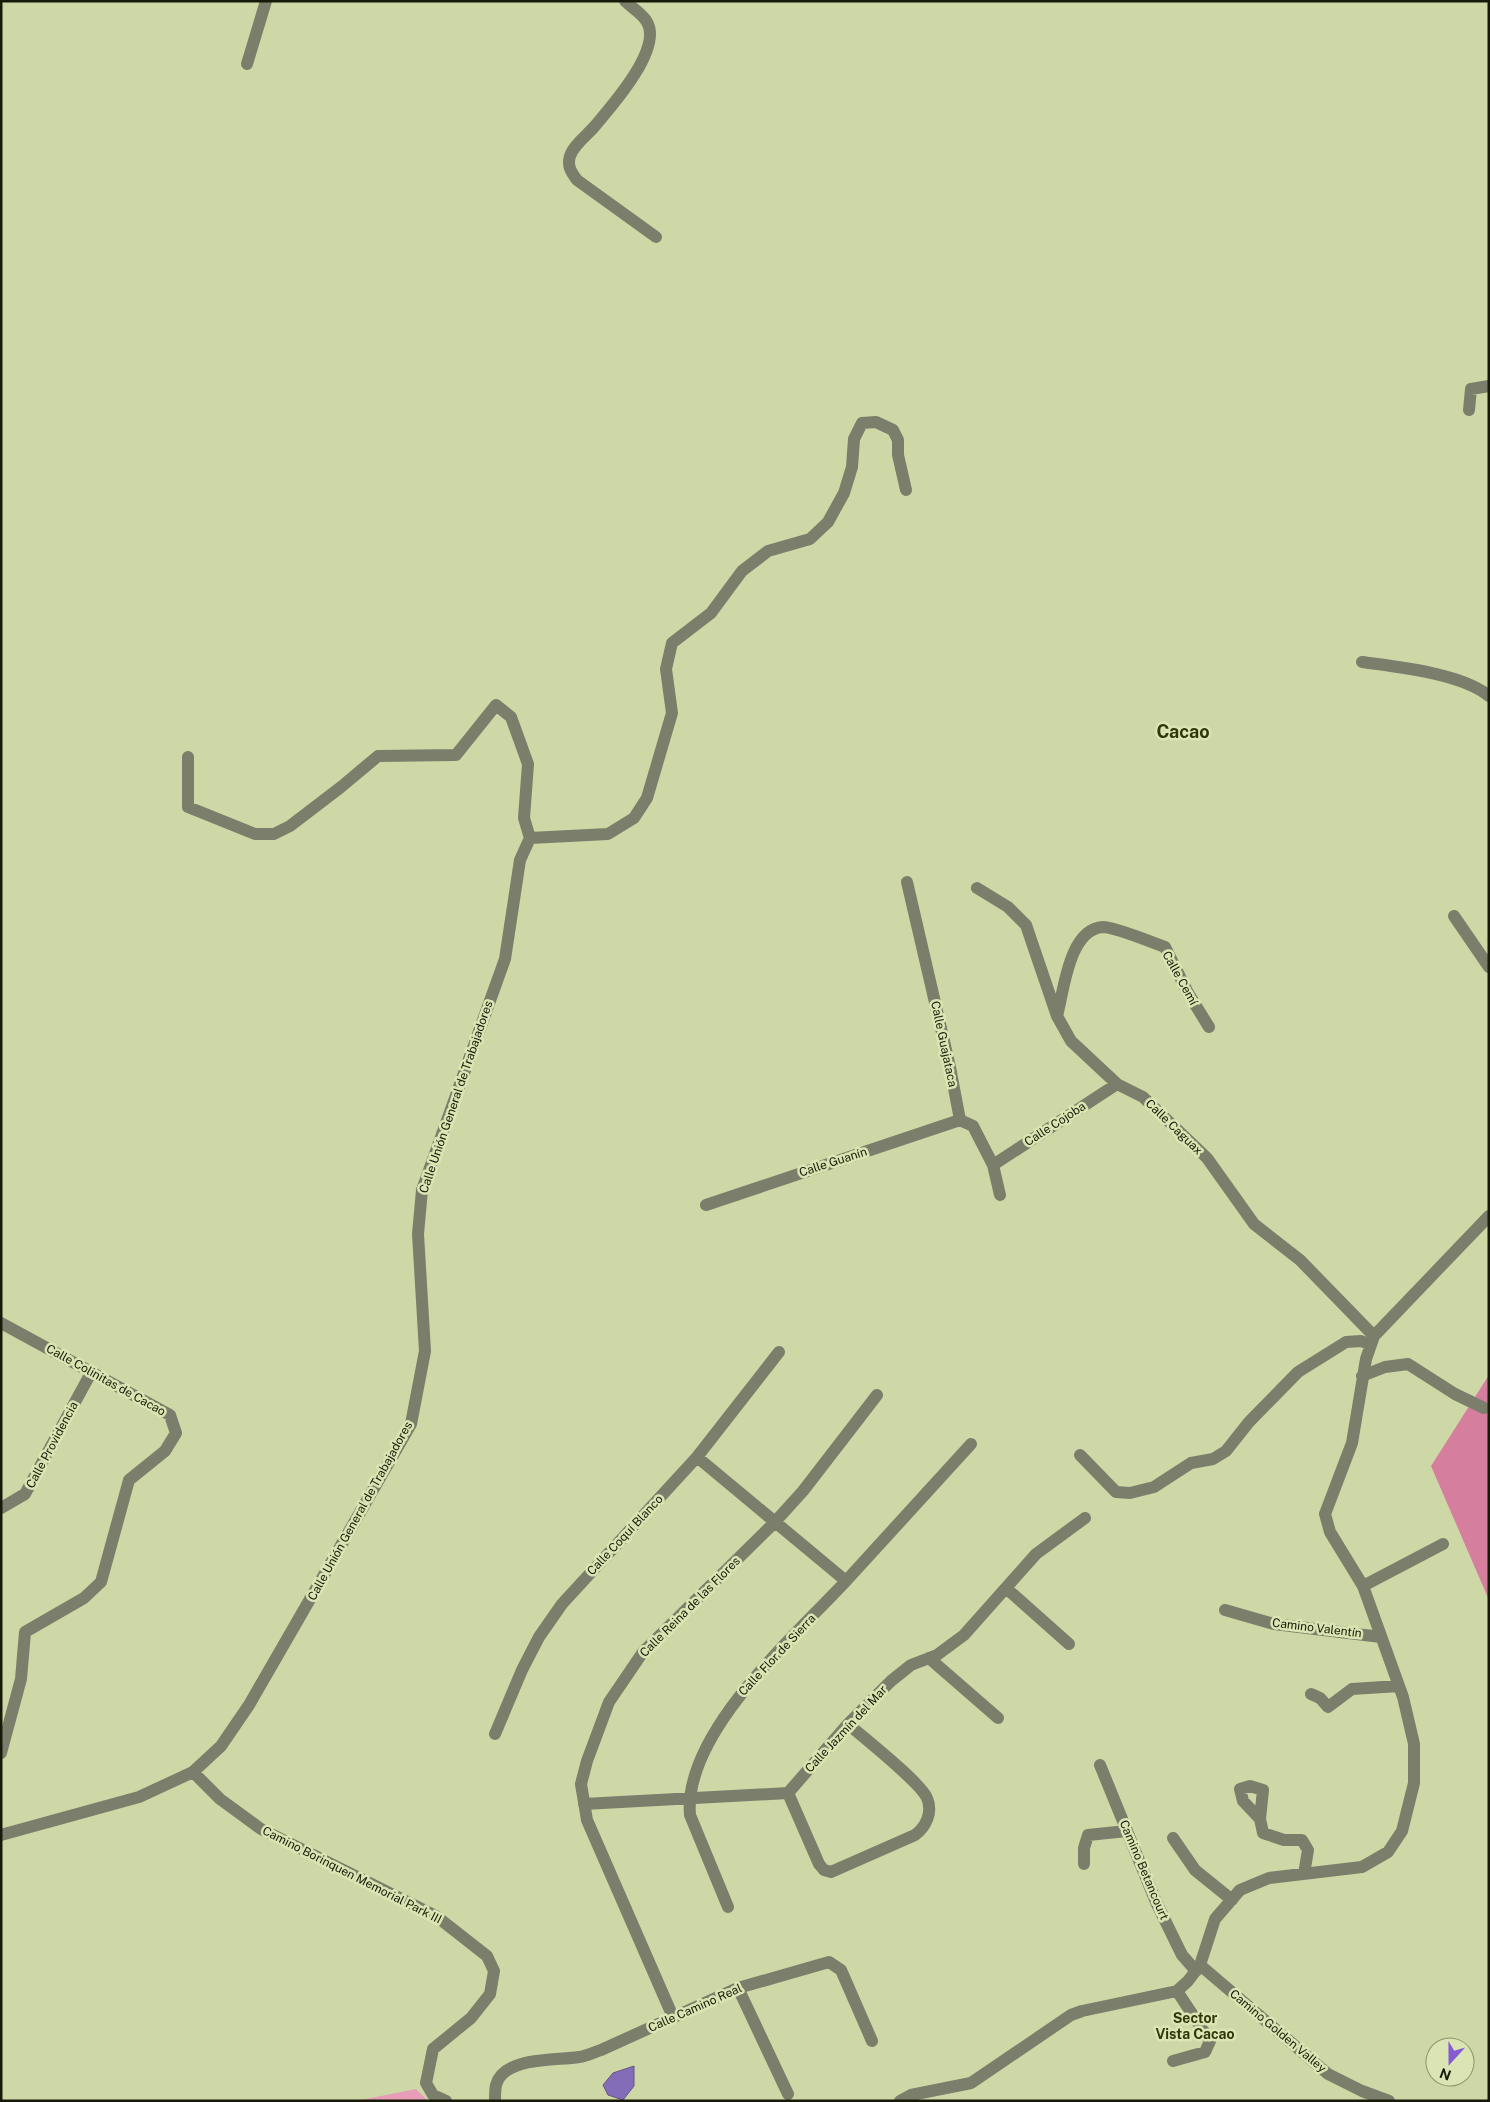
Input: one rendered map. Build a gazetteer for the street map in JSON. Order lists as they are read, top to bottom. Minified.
{"streets":{"street":["Calle Cemí","Calle Guajataca","Calle Unión General de Trabajadores","Calle Cojoba","Calle Caguax","Calle Guanín","Calle Colinitas de Cacao","Calle Providencia","Calle Coquí Blanco","Calle Reina de las Flores","Camino Valentín","Calle Flor de Sierra","Calle Jazmín del Mar","Camino Betancourt","Camino Borinquen Memorial Park III","Calle Camino Real","Camino Golden Valley"]},"crossings":[["Calle Cemí","Calle Caguax"],["Calle Guajataca","Calle Guanín"],["Calle Unión General de Trabajadores","Camino Borinquen Memorial Park III"],["Calle Cojoba","Calle Caguax"],["Calle Colinitas de Cacao","Calle Providencia"],["Calle Reina de las Flores","Calle Camino Real"],["Camino Betancourt","Camino Golden Valley"]],"districts":["Cacao","Sector Vista Cacao"],"north":"bottom"}
